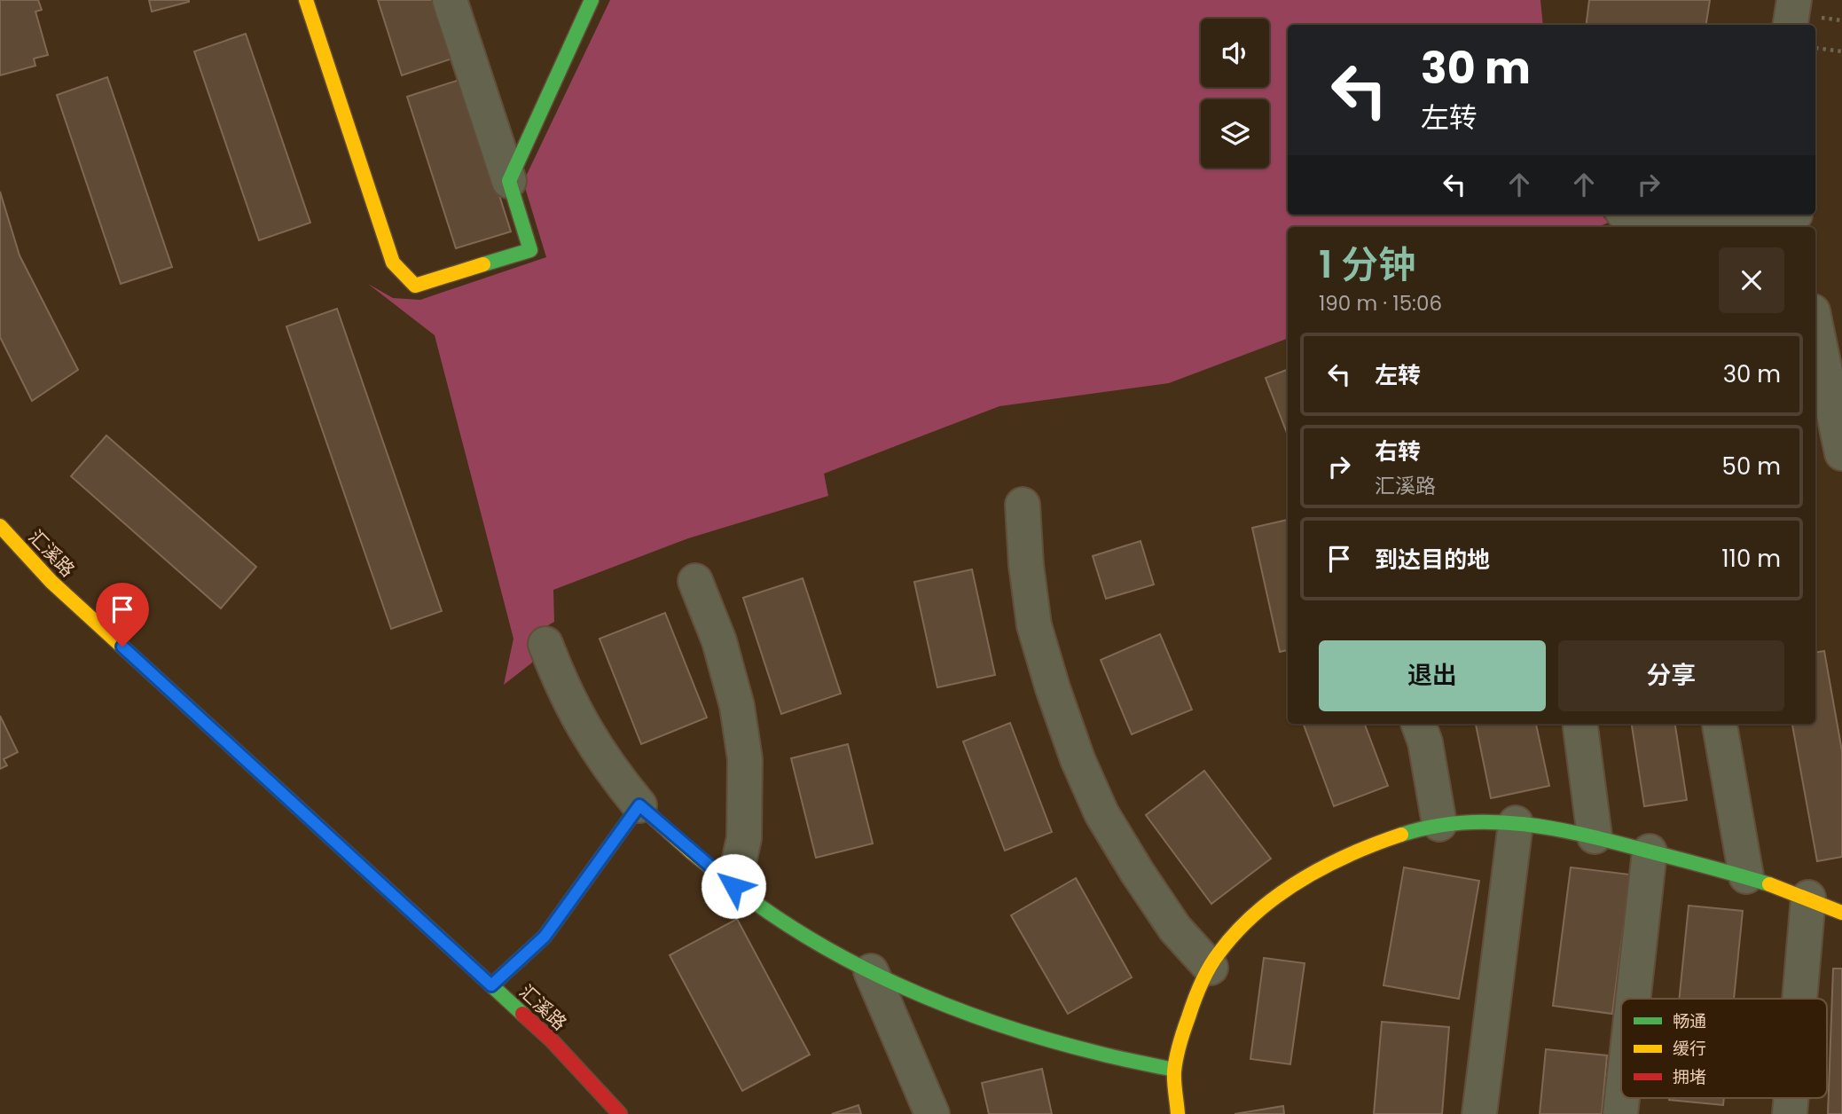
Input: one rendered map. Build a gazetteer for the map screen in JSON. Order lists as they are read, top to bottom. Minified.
{"streets":{"street":["汇溪路"]},"legend":["畅通","缓行","拥堵"],"page":{"turn":["30 m","左转"],"heading":["1 分钟","190 m · 15:06"],"list":[{"name":"左转","value":"30 m"},{"name":"右转","note":"汇溪路","value":"50 m"},{"name":"到达目的地","value":"110 m"}],"buttons":["退出","分享"]}}
